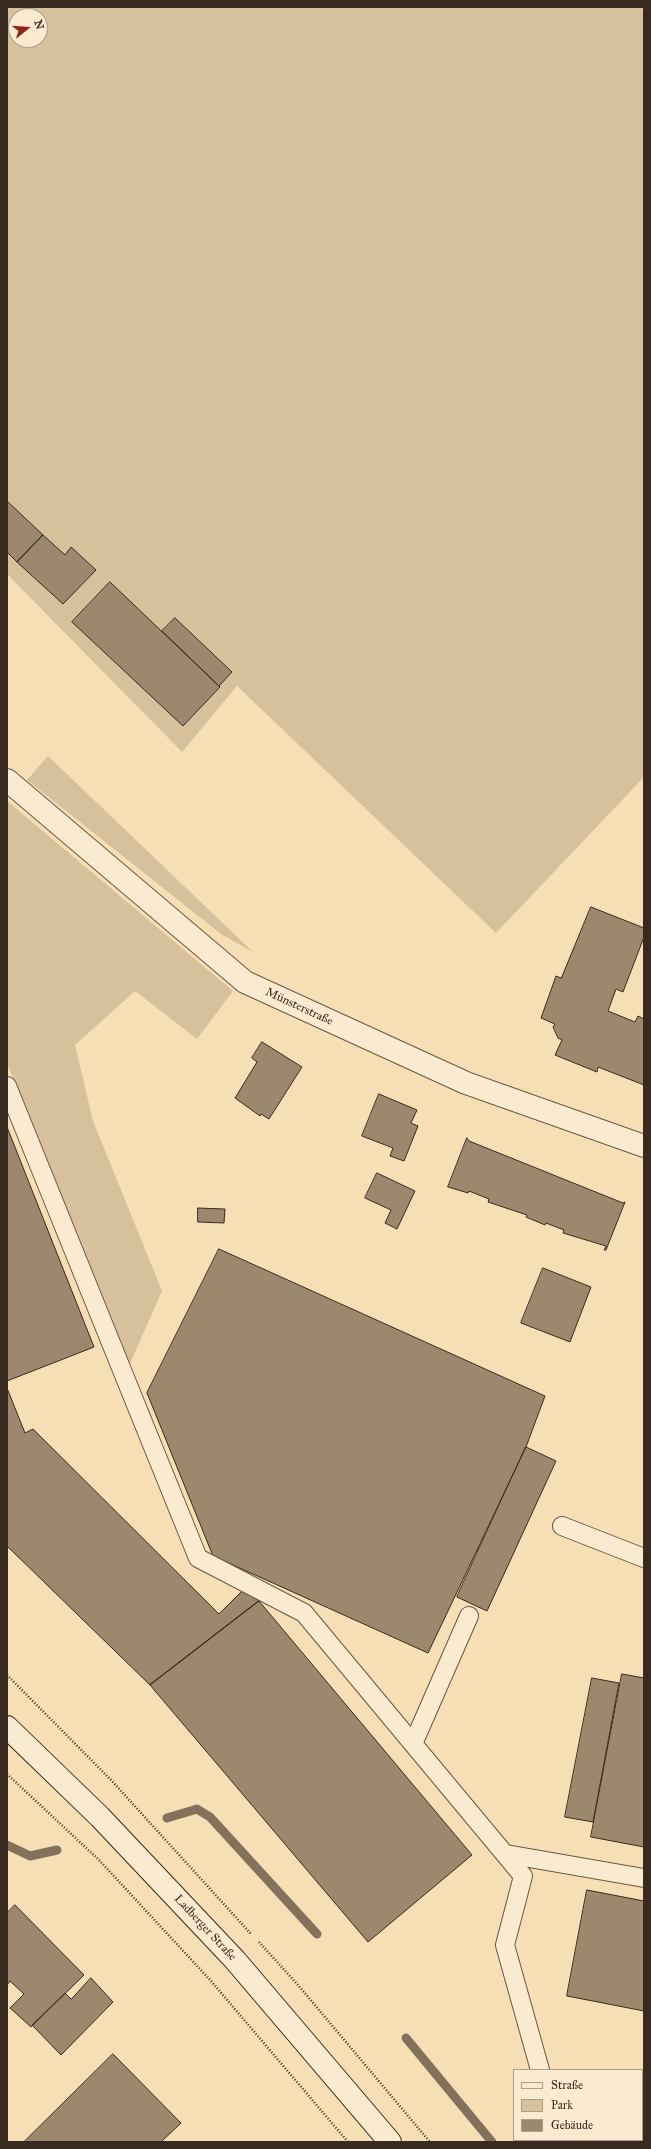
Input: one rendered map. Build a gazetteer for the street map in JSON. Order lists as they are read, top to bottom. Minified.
{"streets":{"street":["Münsterstraße","Ladberger Straße"]},"legend":["Straße","Park","Gebäude"],"north":"right"}
